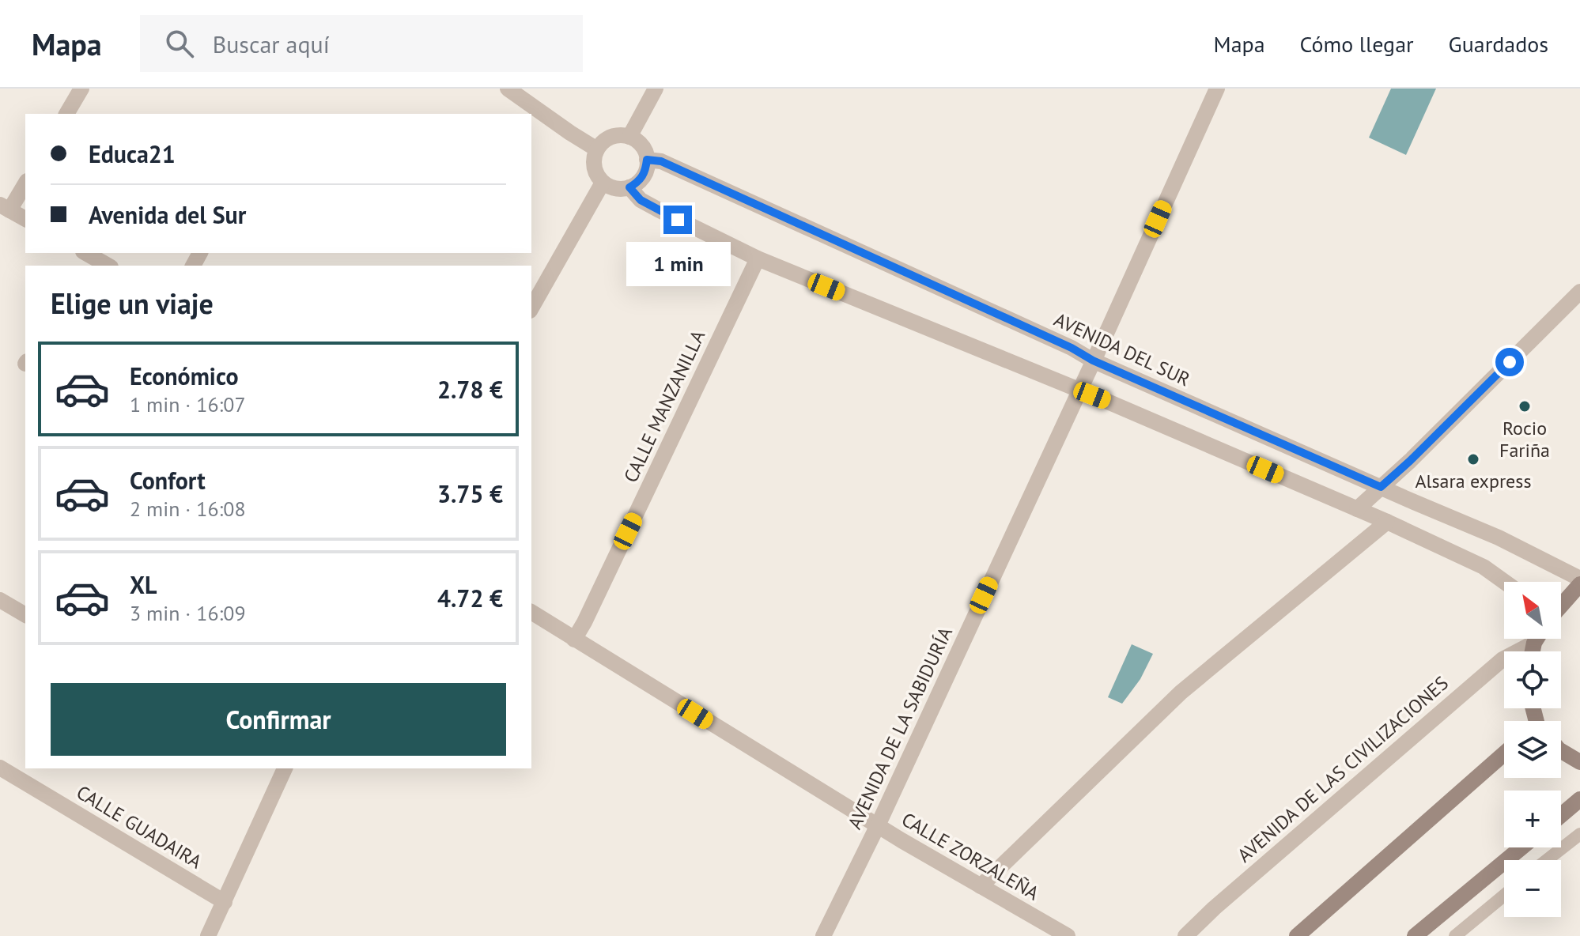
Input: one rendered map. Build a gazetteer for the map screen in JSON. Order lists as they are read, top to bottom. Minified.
{"streets":{"street":["AVENIDA DEL SUR","CALLE MANZANILLA","AVENIDA DE LA SABIDURÍA","AVENIDA DE LAS CIVILIZACIONES","CALLE GUADAIRA","CALLE ZORZALEÑA"]},"crossings":[["AVENIDA DEL SUR","AVENIDA DE LA SABIDURÍA"],["CALLE MANZANILLA","CALLE ZORZALEÑA"],["AVENIDA DE LA SABIDURÍA","CALLE ZORZALEÑA"]],"places":["Rocio Fariña","Alsara express"],"north":"top left","page":{"header":"Mapa","search":"Buscar aquí","nav":["Mapa","Cómo llegar","Guardados"],"banner":["Educa21","Avenida del Sur"],"bubble":"1 min","heading":"Elige un viaje","list":[{"name":"Económico","note":"1 min · 16:07","value":"2.78 €"},{"name":"Confort","note":"2 min · 16:08","value":"3.75 €"},{"name":"XL","note":"3 min · 16:09","value":"4.72 €"}],"map_buttons":["+","−"],"buttons":"Confirmar"}}
